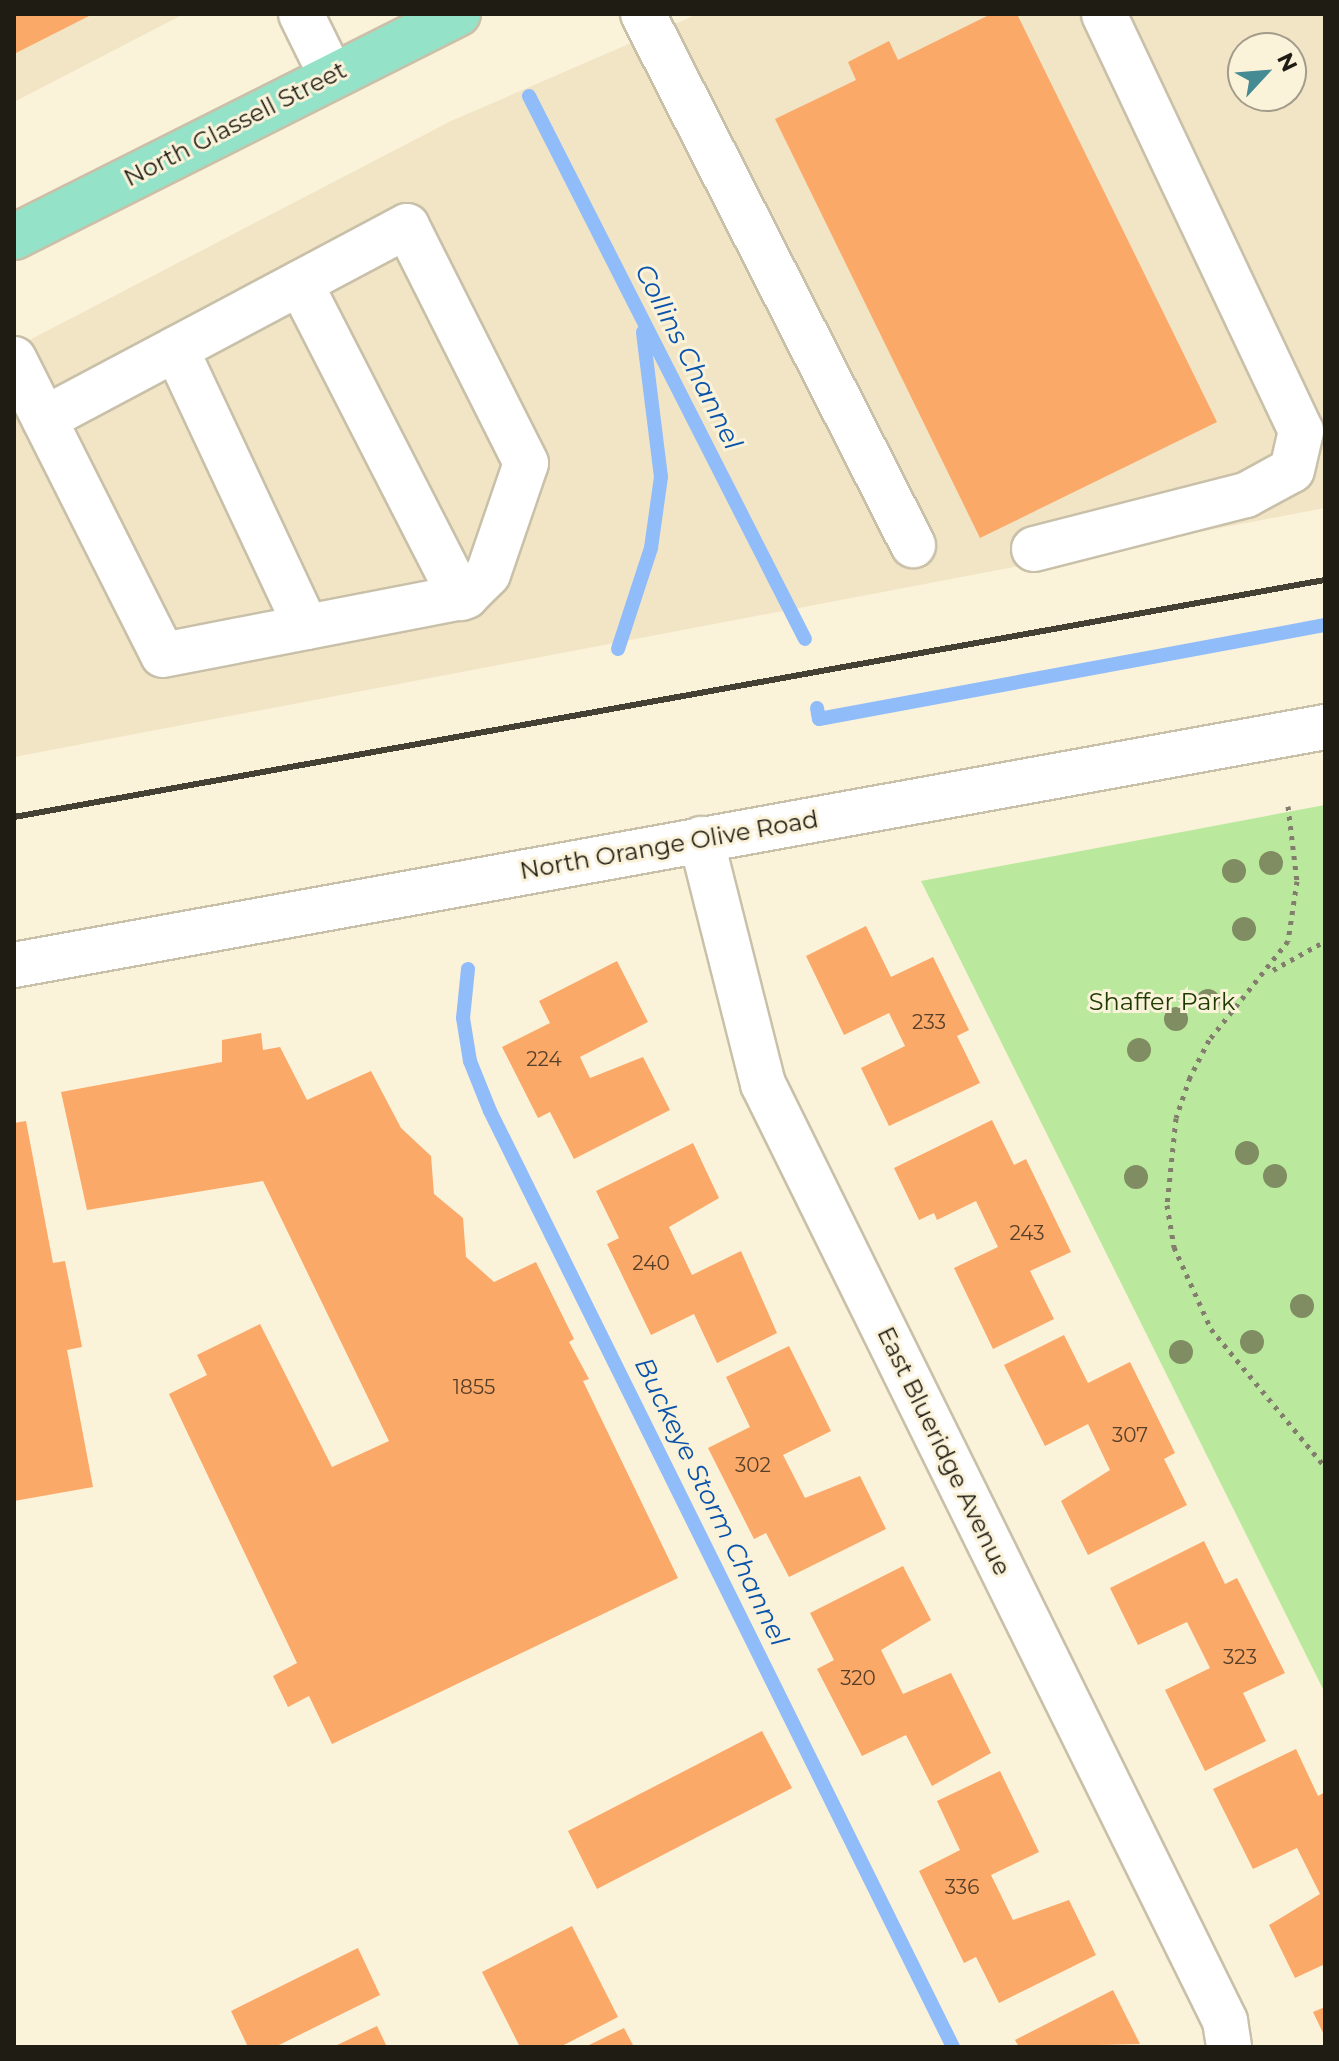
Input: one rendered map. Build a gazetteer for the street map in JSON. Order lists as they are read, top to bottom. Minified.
{"streets":{"main road":["North Glassell Street"],"street":["North Orange Olive Road","East Blueridge Avenue"]},"crossings":[["North Orange Olive Road","East Blueridge Avenue"]],"water":["Collins Channel","Buckeye Storm Channel"],"parks":["Shaffer Park"],"house_numbers":["233","224","243","240","1855","307","302","323","320","336"],"north":"top right"}
